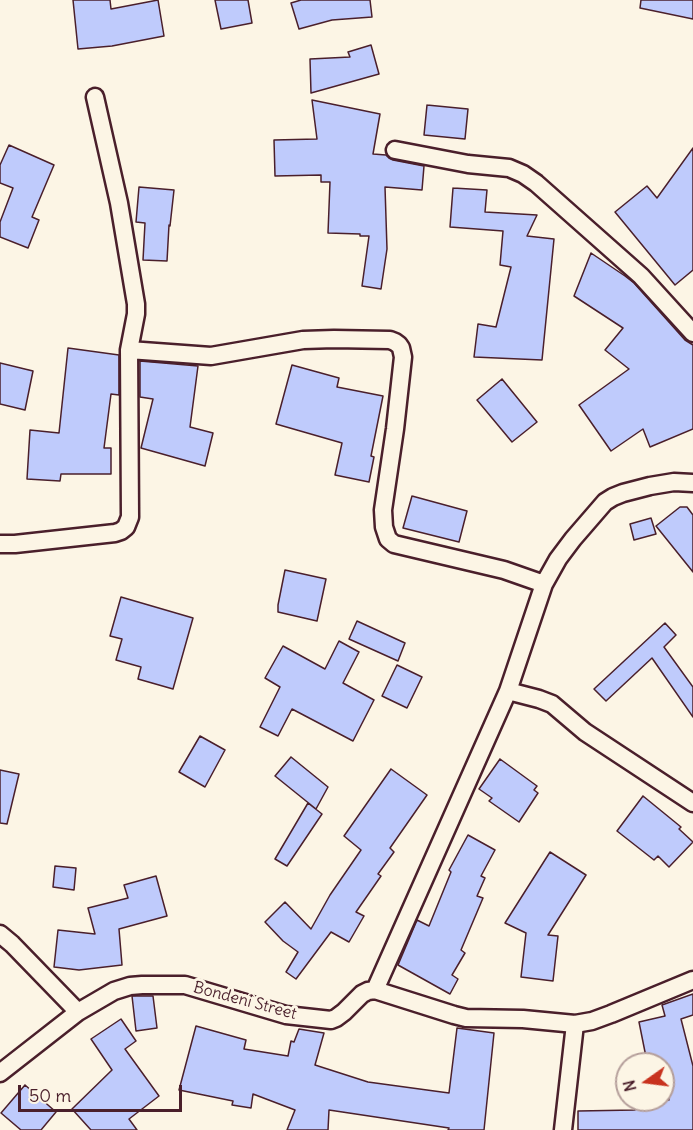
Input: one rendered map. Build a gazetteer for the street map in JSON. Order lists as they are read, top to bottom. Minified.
{"streets":{"street":["Bondeni Street"]},"scale_bar":"50 m","north":"left"}
